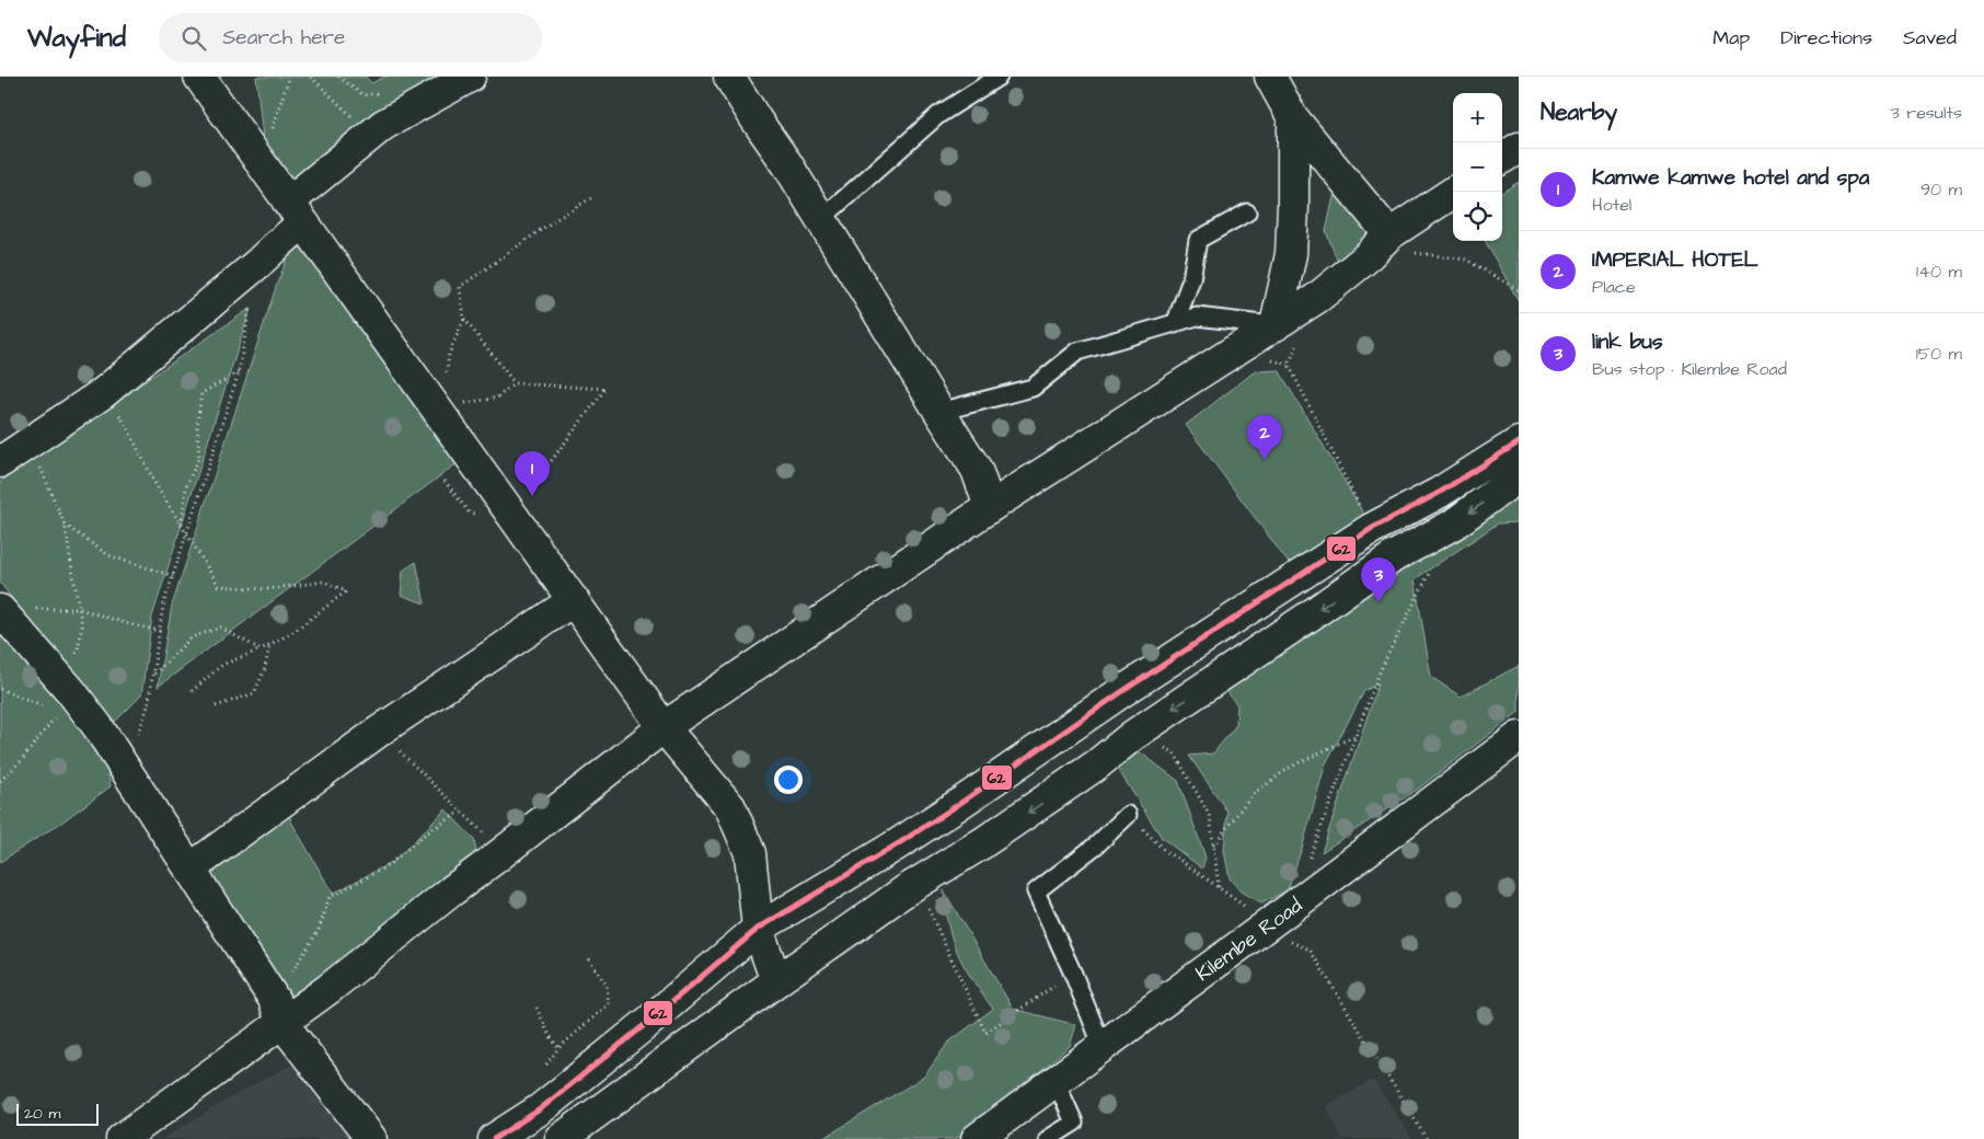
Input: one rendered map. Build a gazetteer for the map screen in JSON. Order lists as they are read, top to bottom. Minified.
{"streets":{"street":["Kilembe Road"]},"lines":["transit line 62"],"scale_bar":"20 m","page":{"header":"Wayfind","search":"Search here","nav":["Map","Directions","Saved"],"heading":["Nearby","3 results"],"map_buttons":["+","−"],"list":[{"mark":"1","name":"Kamwe kamwe hotel and spa","note":"Hotel","value":"90 m"},{"mark":"2","name":"IMPERIAL HOTEL","note":"Place","value":"140 m"},{"mark":"3","name":"link bus","note":"Bus stop · Kilembe Road","value":"150 m"}],"pins":["2","1","3"],"scale":"20 m"}}
